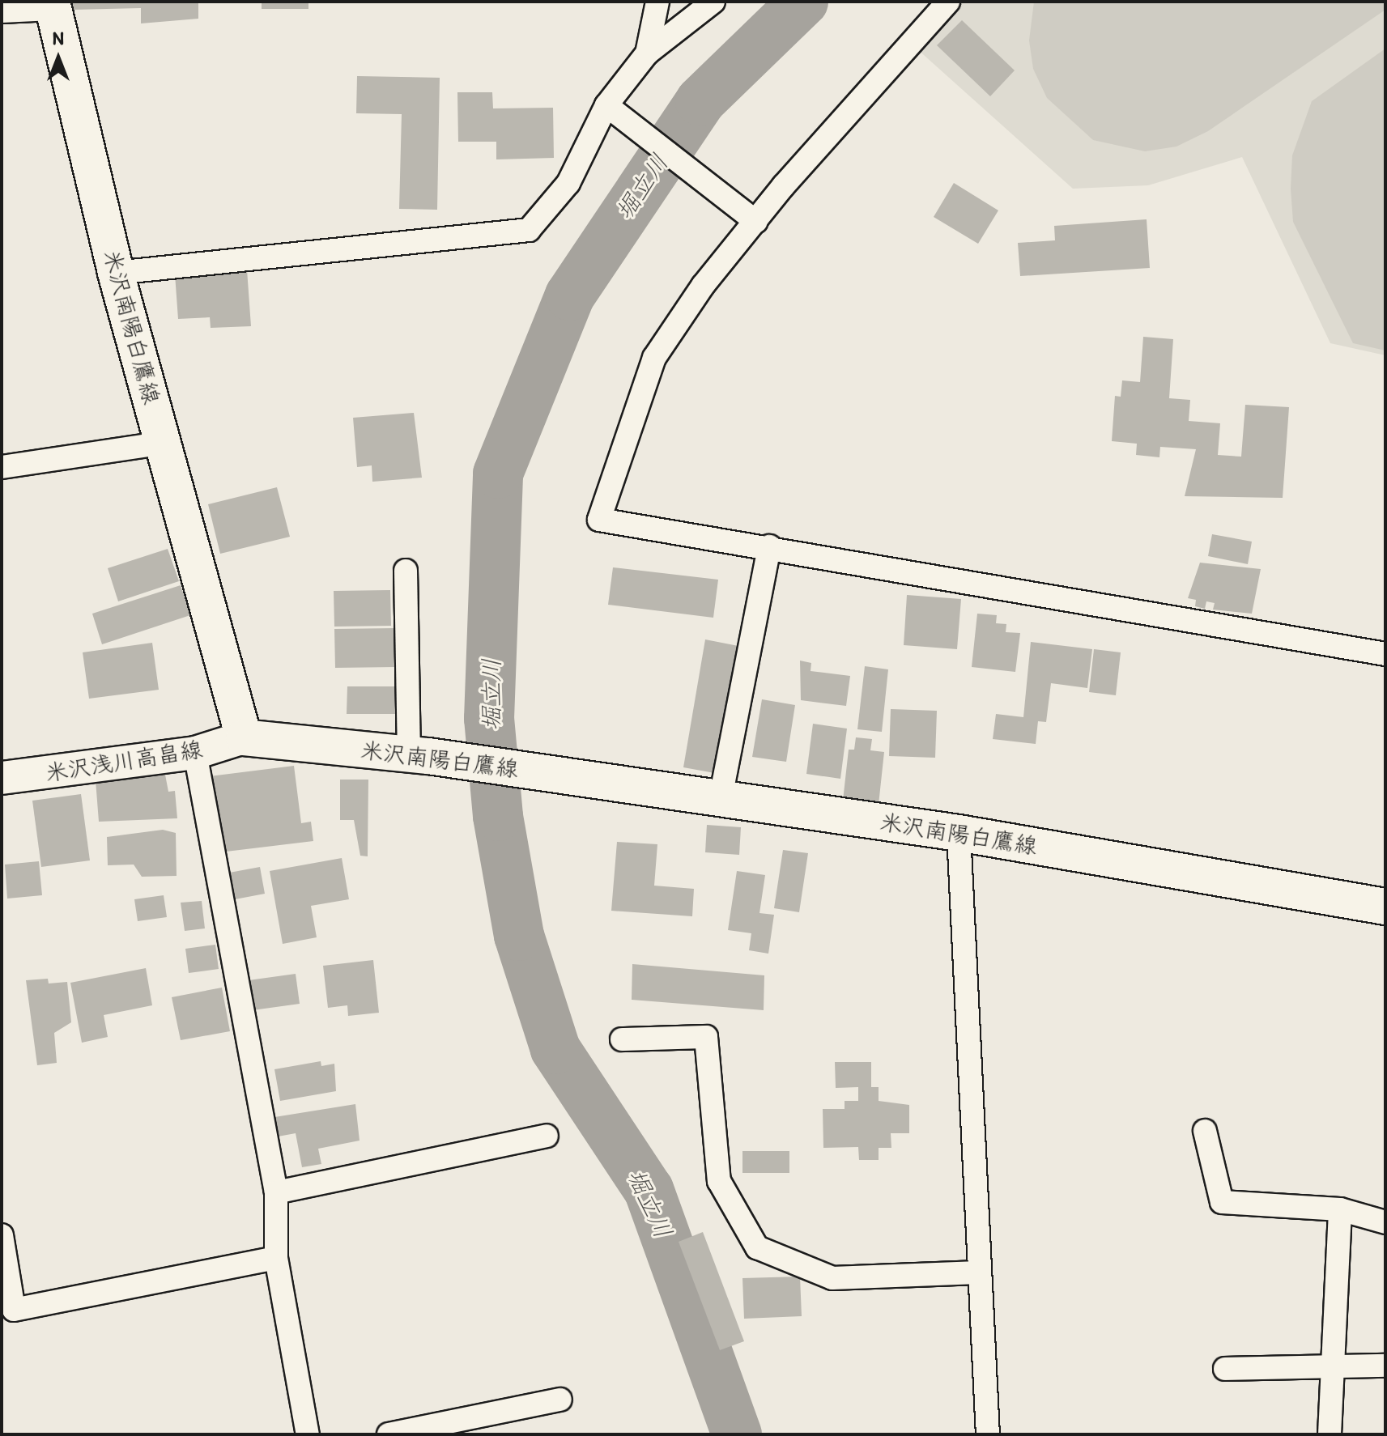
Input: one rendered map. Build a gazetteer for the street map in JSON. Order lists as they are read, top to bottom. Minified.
{"streets":{"main road":["米沢南陽白鷹線","米沢浅川高畠線"]},"crossings":[["米沢南陽白鷹線","米沢浅川高畠線"]],"water":["堀立川"],"north":"top"}
